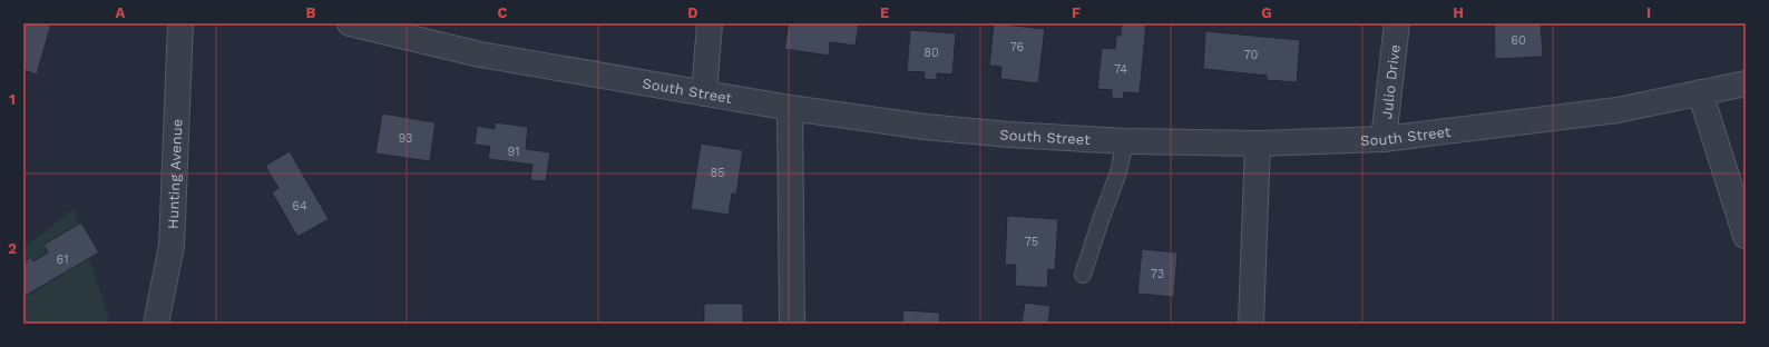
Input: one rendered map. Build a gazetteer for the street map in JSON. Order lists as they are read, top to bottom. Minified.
{"streets":{"street":["Julio Drive","South Street","Hunting Avenue"]},"crossings":[["Julio Drive","South Street"]],"house_numbers":["60","76","80","70","74","93","91","85","64","75","61","73"],"grid":{"columns":["A","B","C","D","E","F","G","H","I"],"rows":["1","2"]}}
